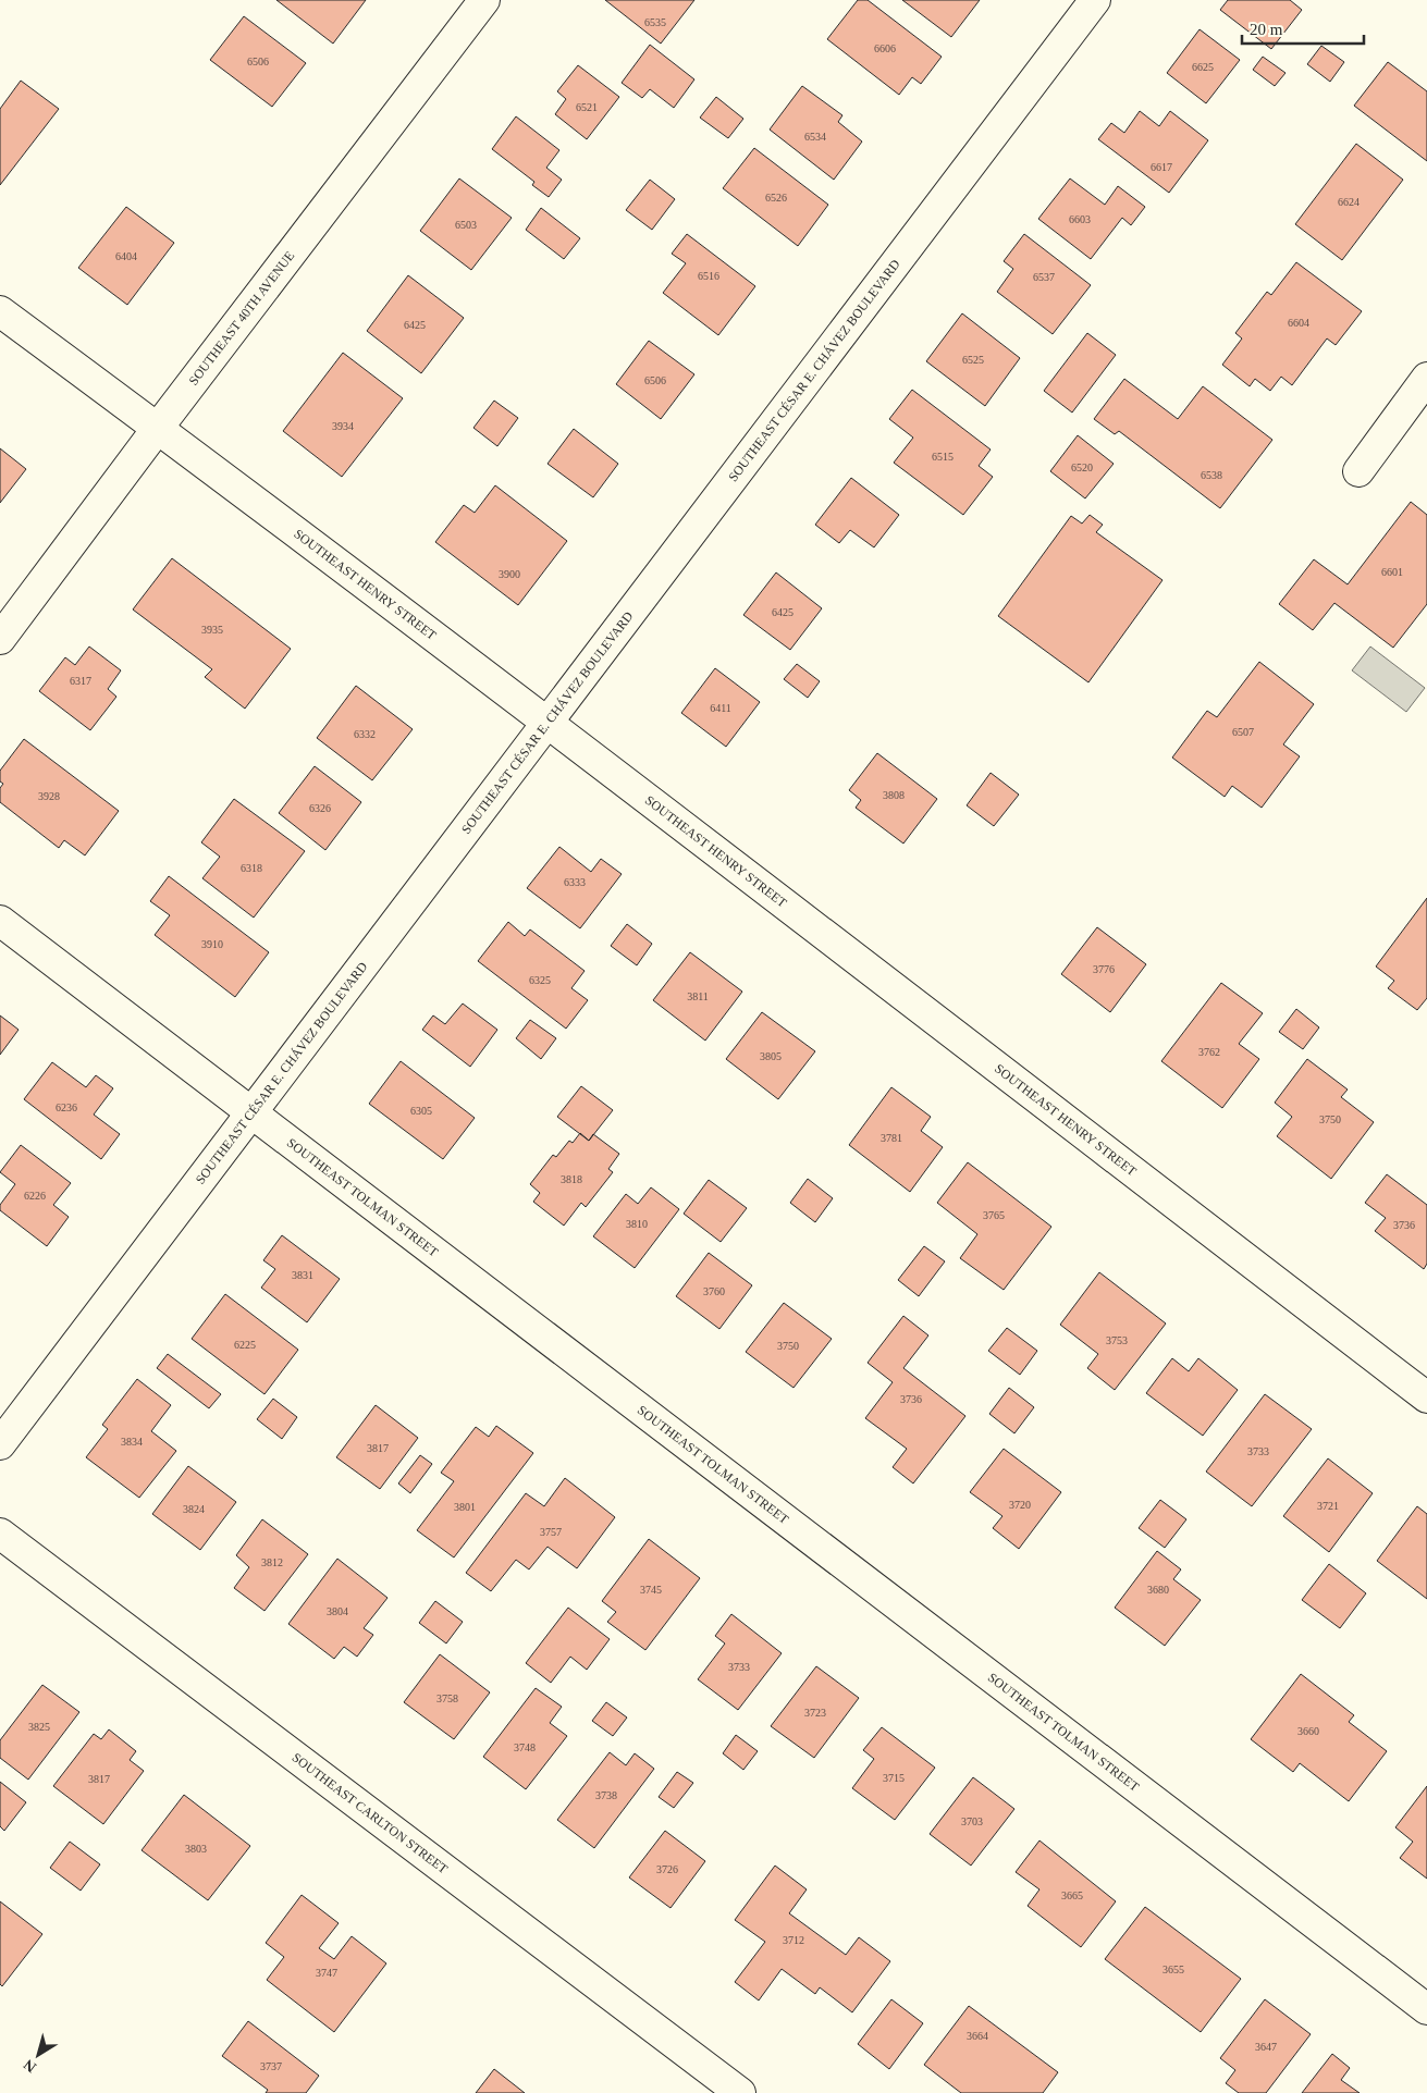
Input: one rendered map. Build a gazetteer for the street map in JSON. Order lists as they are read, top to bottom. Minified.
{"streets":{"street":["SOUTHEAST 40TH AVENUE","SOUTHEAST CÉSAR E. CHÁVEZ BOULEVARD","SOUTHEAST HENRY STREET","SOUTHEAST TOLMAN STREET","SOUTHEAST CARLTON STREET"]},"crossings":[["SOUTHEAST 40TH AVENUE","SOUTHEAST HENRY STREET"],["SOUTHEAST CÉSAR E. CHÁVEZ BOULEVARD","SOUTHEAST HENRY STREET"],["SOUTHEAST CÉSAR E. CHÁVEZ BOULEVARD","SOUTHEAST TOLMAN STREET"]],"house_numbers":["6535","6606","6506","6625","6521","6534","6617","6526","6624","6603","6503","6404","6516","6537","6604","6425","6525","6506","3934","6515","6520","6538","6601","3900","6425","3935","6317","6411","6507","6332","3808","3928","6326","6318","6333","3910","3776","6325","3811","3762","3805","6236","6305","3750","3781","3818","6226","3765","3810","3736","3831","3760","3753","6225","3750","3736","3834","3817","3733","3720","3721","3801","3824","3757","3812","3745","3680","3804","3733","3758","3723","3825","3660","3748","3715","3817","3738","3703","3803","3726","3665","3712","3655","3747","3664","3647","3737"],"scale_bar":"20 m","north":"bottom left"}
